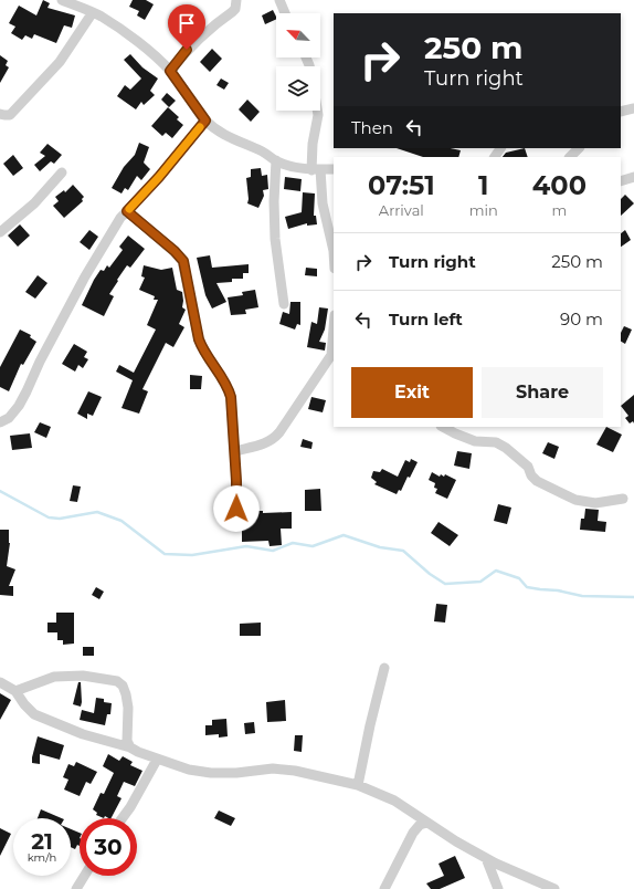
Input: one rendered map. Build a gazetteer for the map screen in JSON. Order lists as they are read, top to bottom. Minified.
{"north":"top left","page":{"turn":["250 m","Turn right"],"then":"Then","eta":["07:51","Arrival","1","min","400","m"],"list":[{"name":"Turn right","value":"250 m"},{"name":"Turn left","value":"90 m"}],"buttons":["Exit","Share"],"speed":"21 km/h","limit":"30"}}
